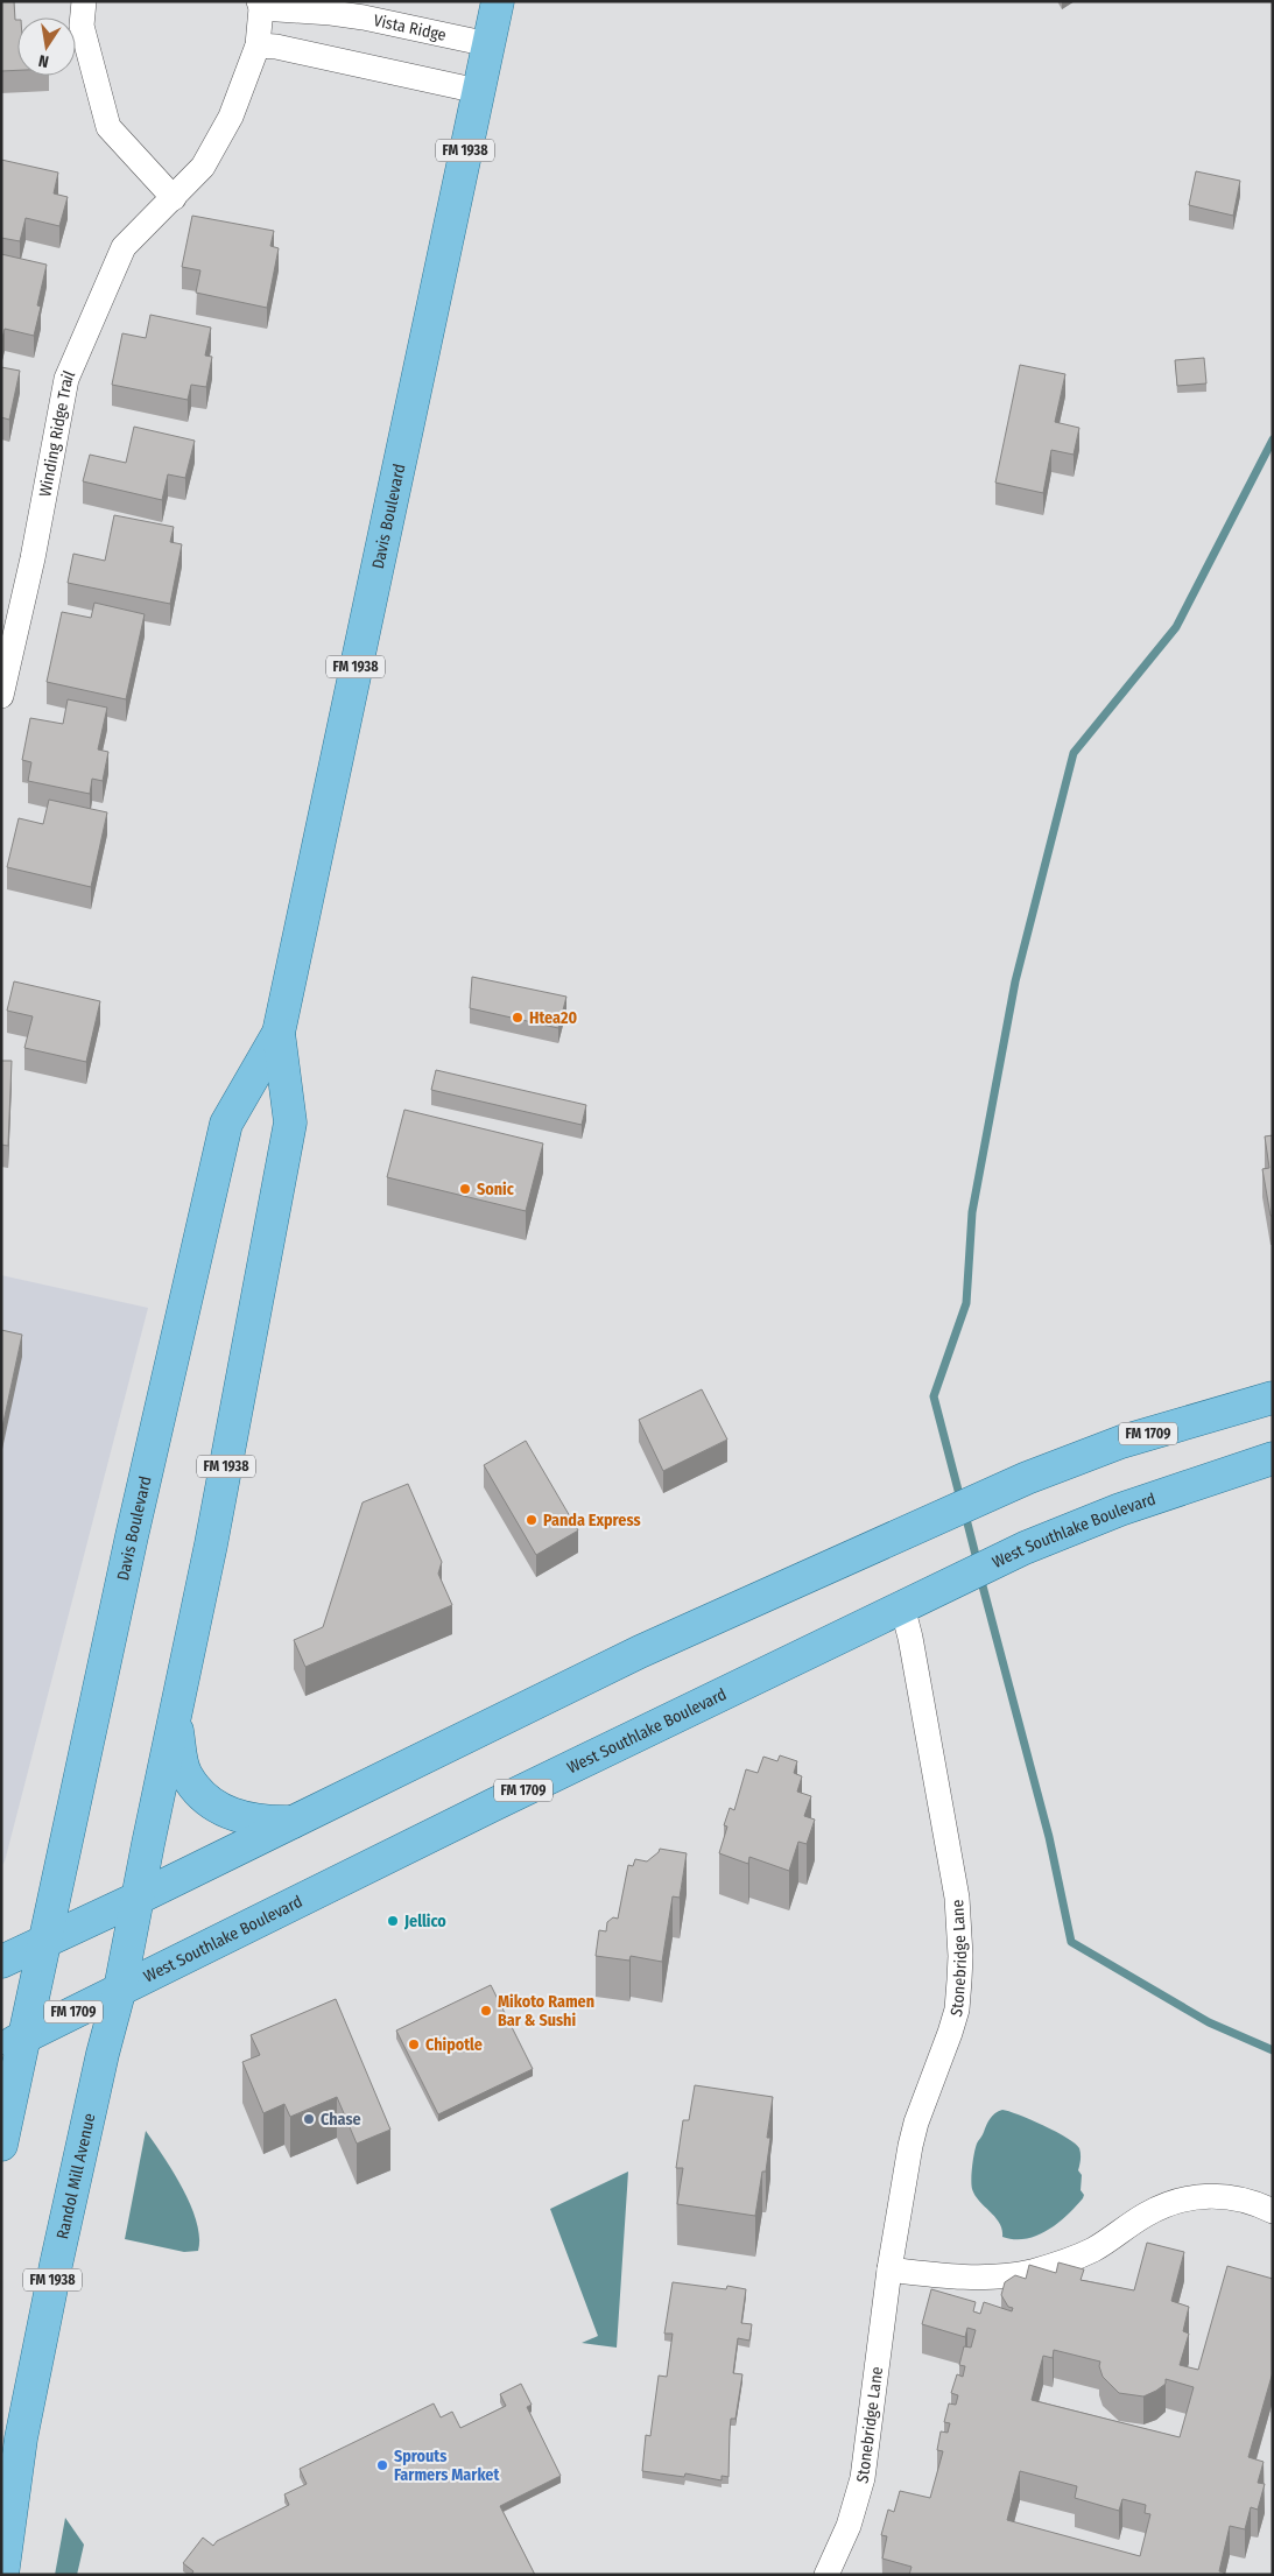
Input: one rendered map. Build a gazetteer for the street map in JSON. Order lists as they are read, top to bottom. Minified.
{"streets":{"main road":["FM 1938","Davis Boulevard","FM 1709","West Southlake Boulevard","Randol Mill Avenue"],"street":["Vista Ridge","Winding Ridge Trail","Stonebridge Lane"]},"crossings":[["Vista Ridge","Winding Ridge Trail"],["Vista Ridge","Davis Boulevard"],["FM 1938","Davis Boulevard"],["FM 1938","West Southlake Boulevard"],["Davis Boulevard","FM 1709"],["Davis Boulevard","West Southlake Boulevard"],["Davis Boulevard","Randol Mill Avenue"],["West Southlake Boulevard","Stonebridge Lane"],["West Southlake Boulevard","Randol Mill Avenue"]],"places":["Htea20","Sonic","Panda Express","Jellico","Mikoto Ramen Bar & Sushi","Chipotle","Chase","Sprouts Farmers Market"],"north":"bottom"}
